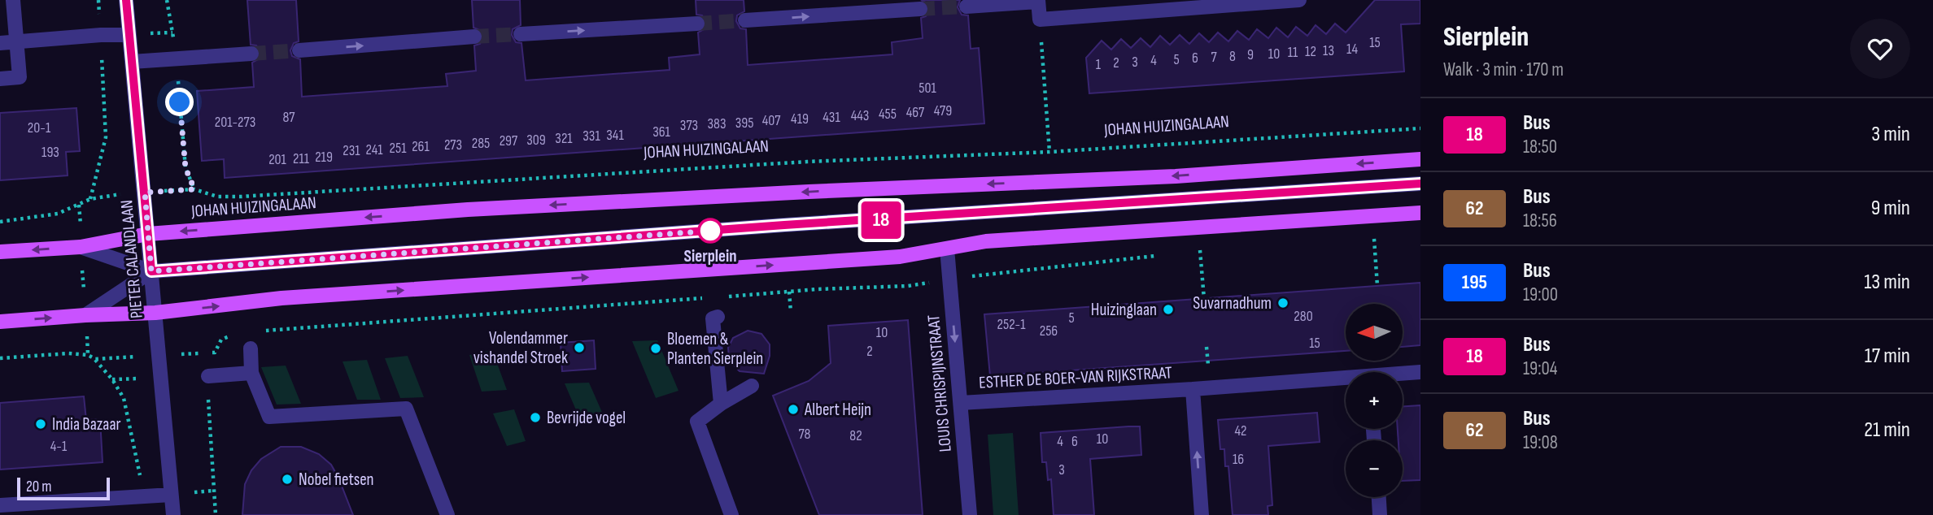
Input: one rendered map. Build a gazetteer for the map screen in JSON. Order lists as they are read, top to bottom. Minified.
{"streets":{"main road":["JOHAN HUIZINGALAAN"],"street":["PIETER CALANDLAAN","ESTHER DE BOER-VAN RIJKSTRAAT","LOUIS CHRISPIJNSTRAAT"]},"crossings":[["JOHAN HUIZINGALAAN","PIETER CALANDLAAN"],["JOHAN HUIZINGALAAN","LOUIS CHRISPIJNSTRAAT"],["ESTHER DE BOER-VAN RIJKSTRAAT","LOUIS CHRISPIJNSTRAAT"]],"one_way":["LOUIS CHRISPIJNSTRAAT"],"places":["Sierplein","Suvarnadhum","Huizinglaan","Volendammer vishandel Stroek","Bloemen & Planten Sierplein","Albert Heijn","Bevrijde vogel","India Bazaar","Nobel fietsen"],"lines":["bus line 18"],"house_numbers":["15","14","13","12","11","10","9","8","7","6","5","4","3","2","1","501","479","467","455","443","87","431","419","407","201-273","395","383","373","20-1","361","341","331","321","309","297","285","273","261","251","241","231","193","219","211","201","280","5","252-1","256","10","15","2","42","78","82","10","4","6","4-1","16","3"],"scale_bar":"20 m","north":"left","page":{"on_map":"18","heading":["Sierplein","Walk · 3 min · 170 m"],"list":[{"mark":"18","name":"Bus","note":"18:50","value":"3 min"},{"mark":"62","name":"Bus","note":"18:56","value":"9 min"},{"mark":"195","name":"Bus","note":"19:00","value":"13 min"},{"mark":"18","name":"Bus","note":"19:04","value":"17 min"},{"mark":"62","name":"Bus","note":"19:08","value":"21 min"}],"map_buttons":["+","−"],"scale":"20 m"}}
